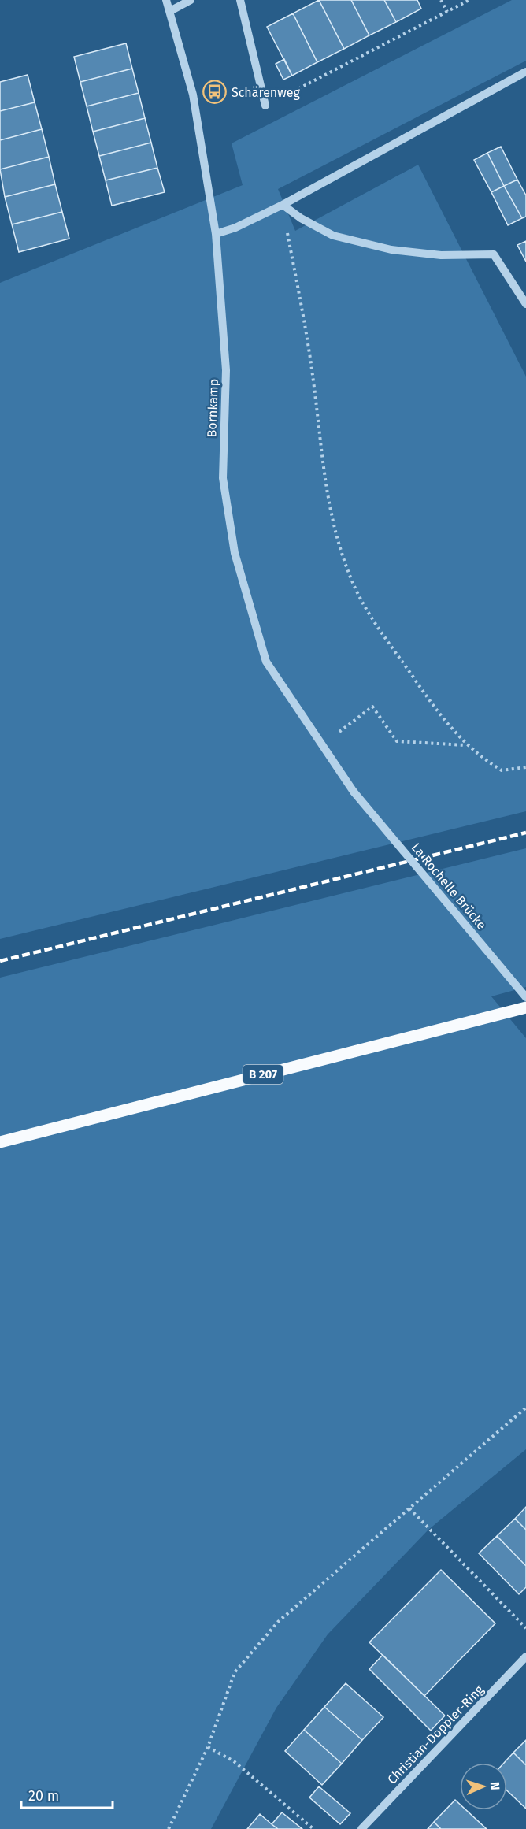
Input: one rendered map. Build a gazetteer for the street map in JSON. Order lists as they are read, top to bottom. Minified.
{"streets":{"main road":["B 207"],"street":["Bornkamp","La Rochelle Brücke","Christian-Doppler-Ring"]},"crossings":[["Bornkamp","La Rochelle Brücke"]],"places":{"bus stop":["Schärenweg"]},"scale_bar":"20 m","north":"right"}
